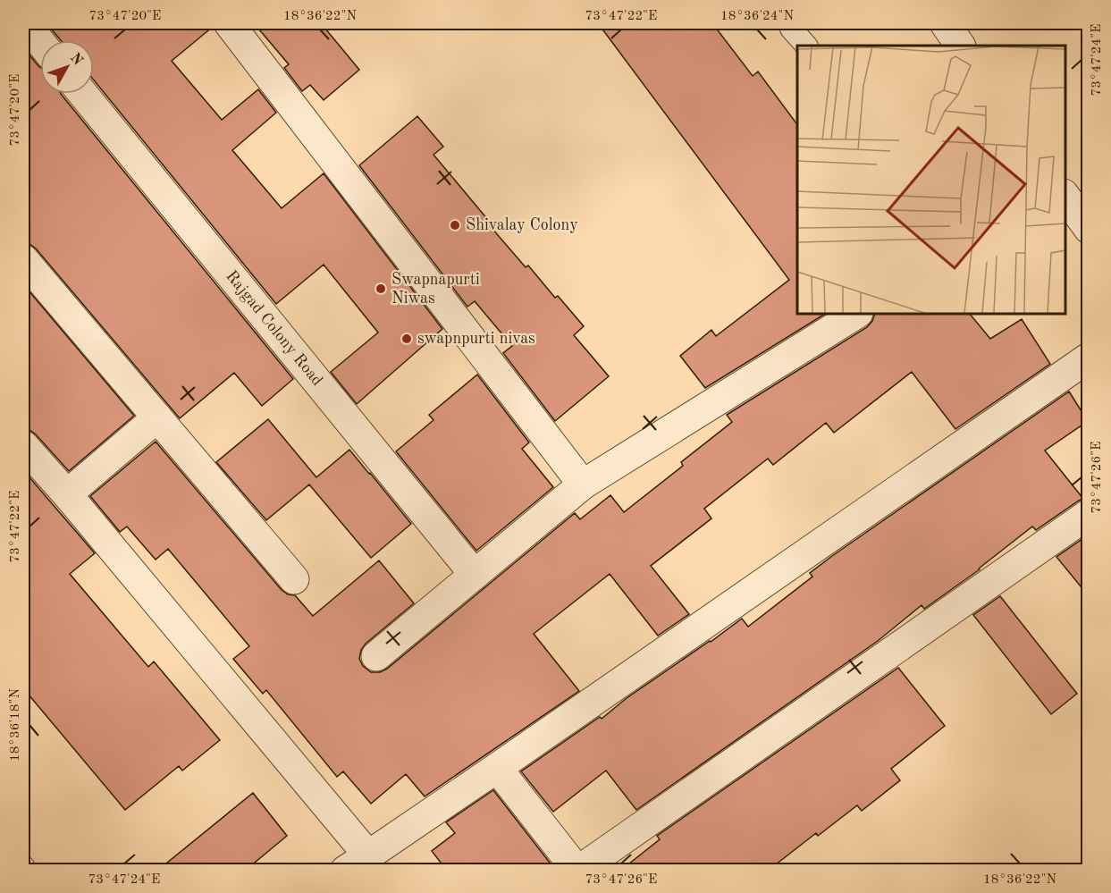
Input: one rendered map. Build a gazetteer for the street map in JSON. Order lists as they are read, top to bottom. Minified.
{"streets":{"street":["Rajgad Colony Road"]},"places":["Shivalay Colony","Swapnapurti Niwas","swapnpurti nivas"],"north":"top right","coordinates":["73°47'20\"E","18°36'22\"N","73°47'22\"E","18°36'24\"N","73°47'24\"E","73°47'26\"E","18°36'18\"N"]}
